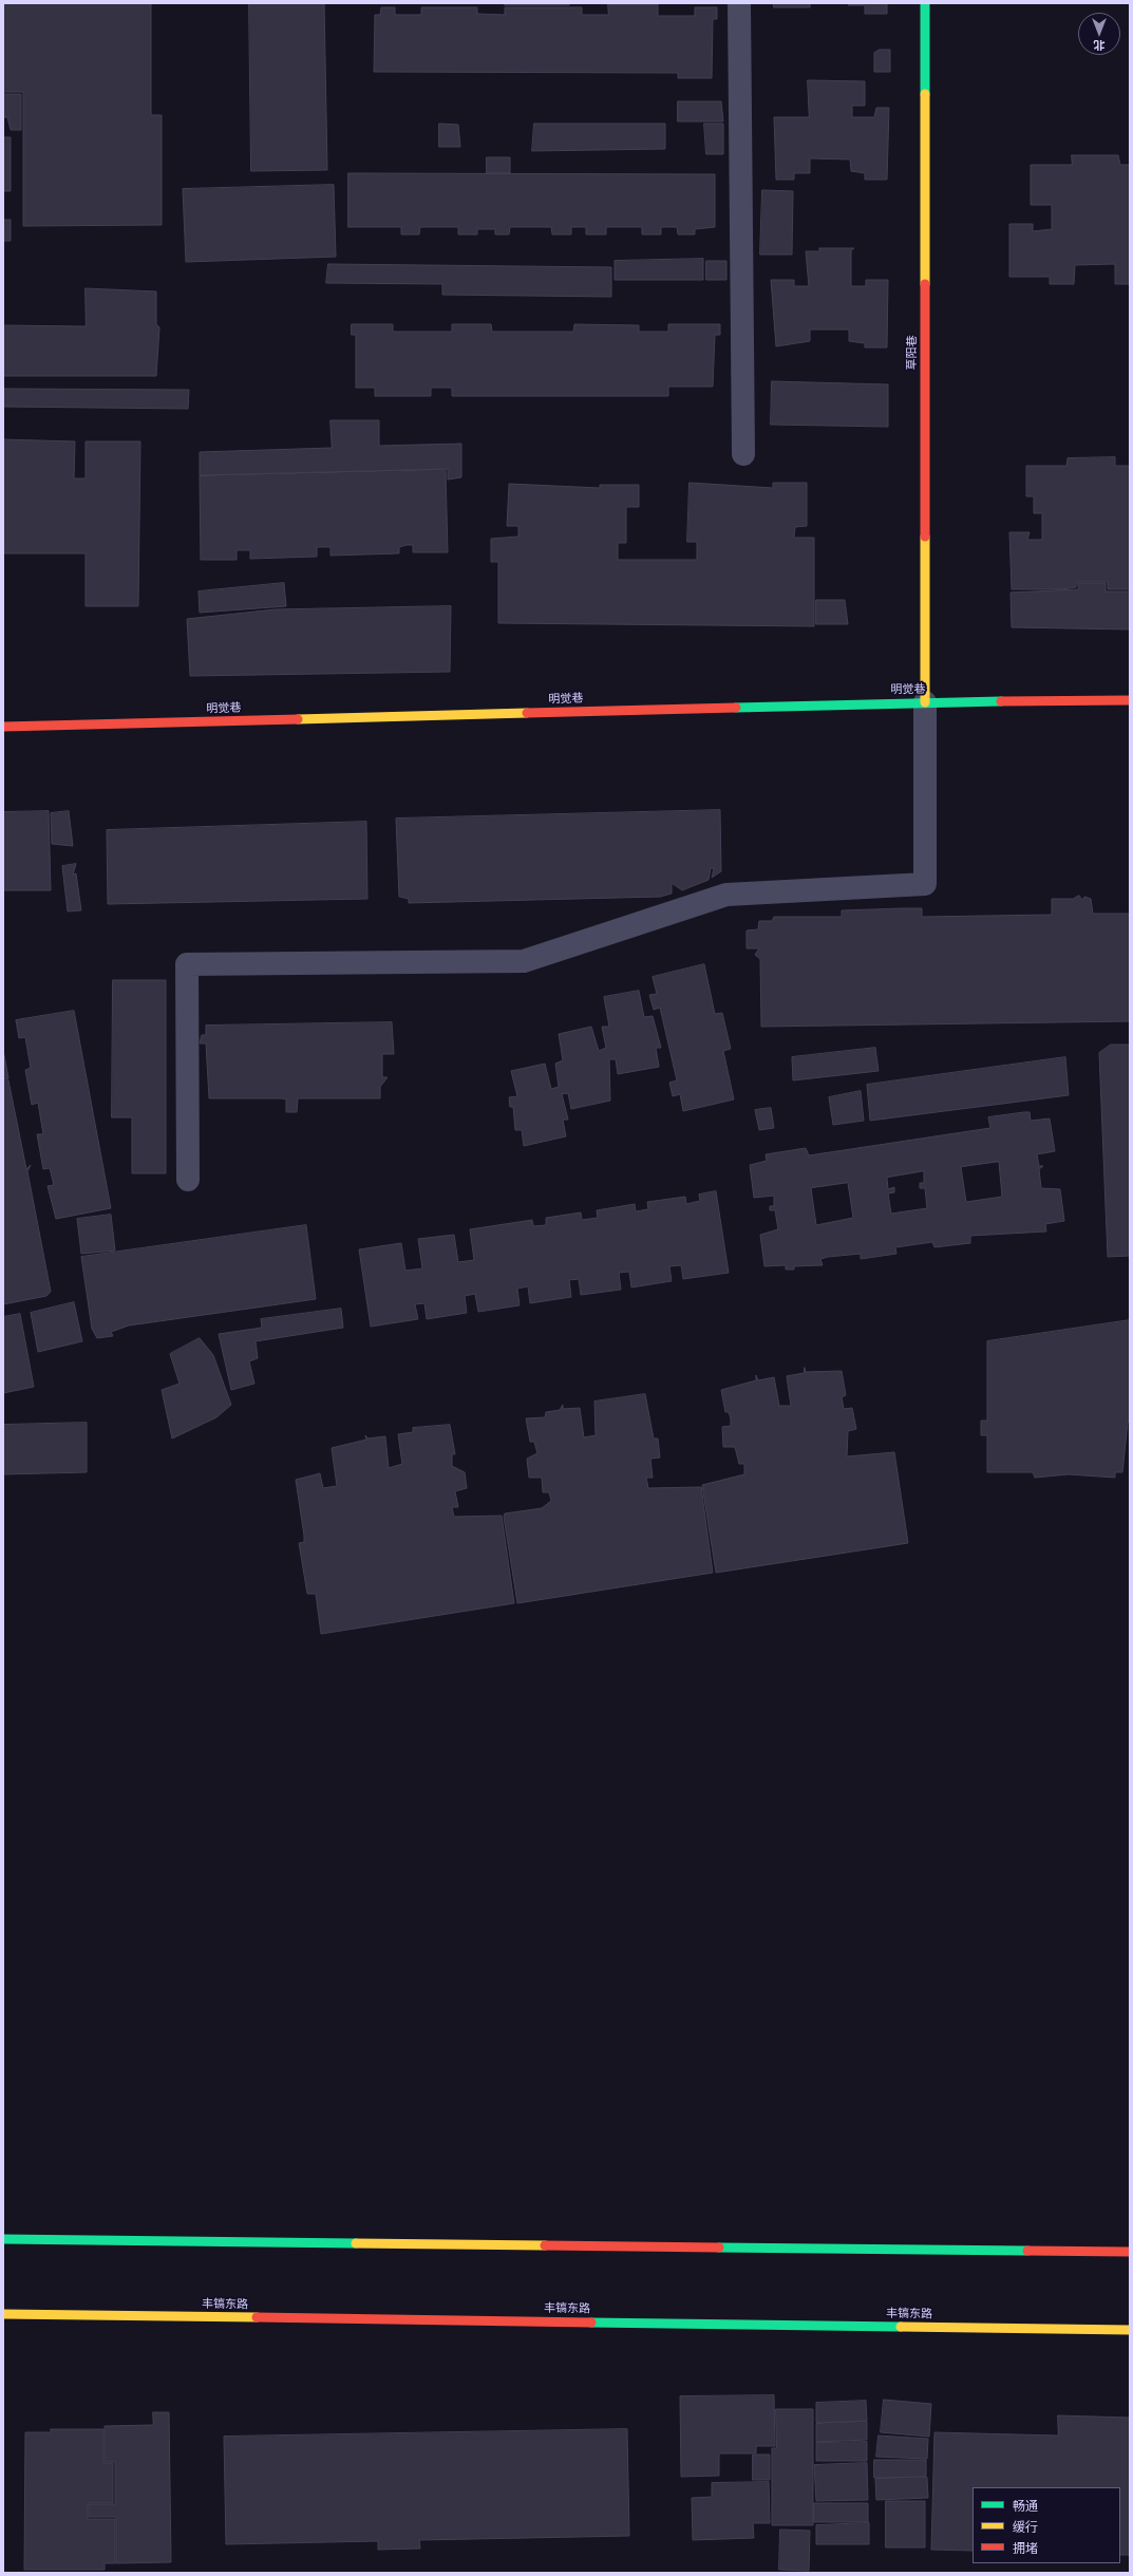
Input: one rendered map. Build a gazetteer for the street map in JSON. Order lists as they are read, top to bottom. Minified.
{"streets":{"main road":["草阳巷","明觉巷","丰镐东路"]},"crossings":[["草阳巷","明觉巷"]],"legend":["畅通","缓行","拥堵"],"north":"bottom"}
